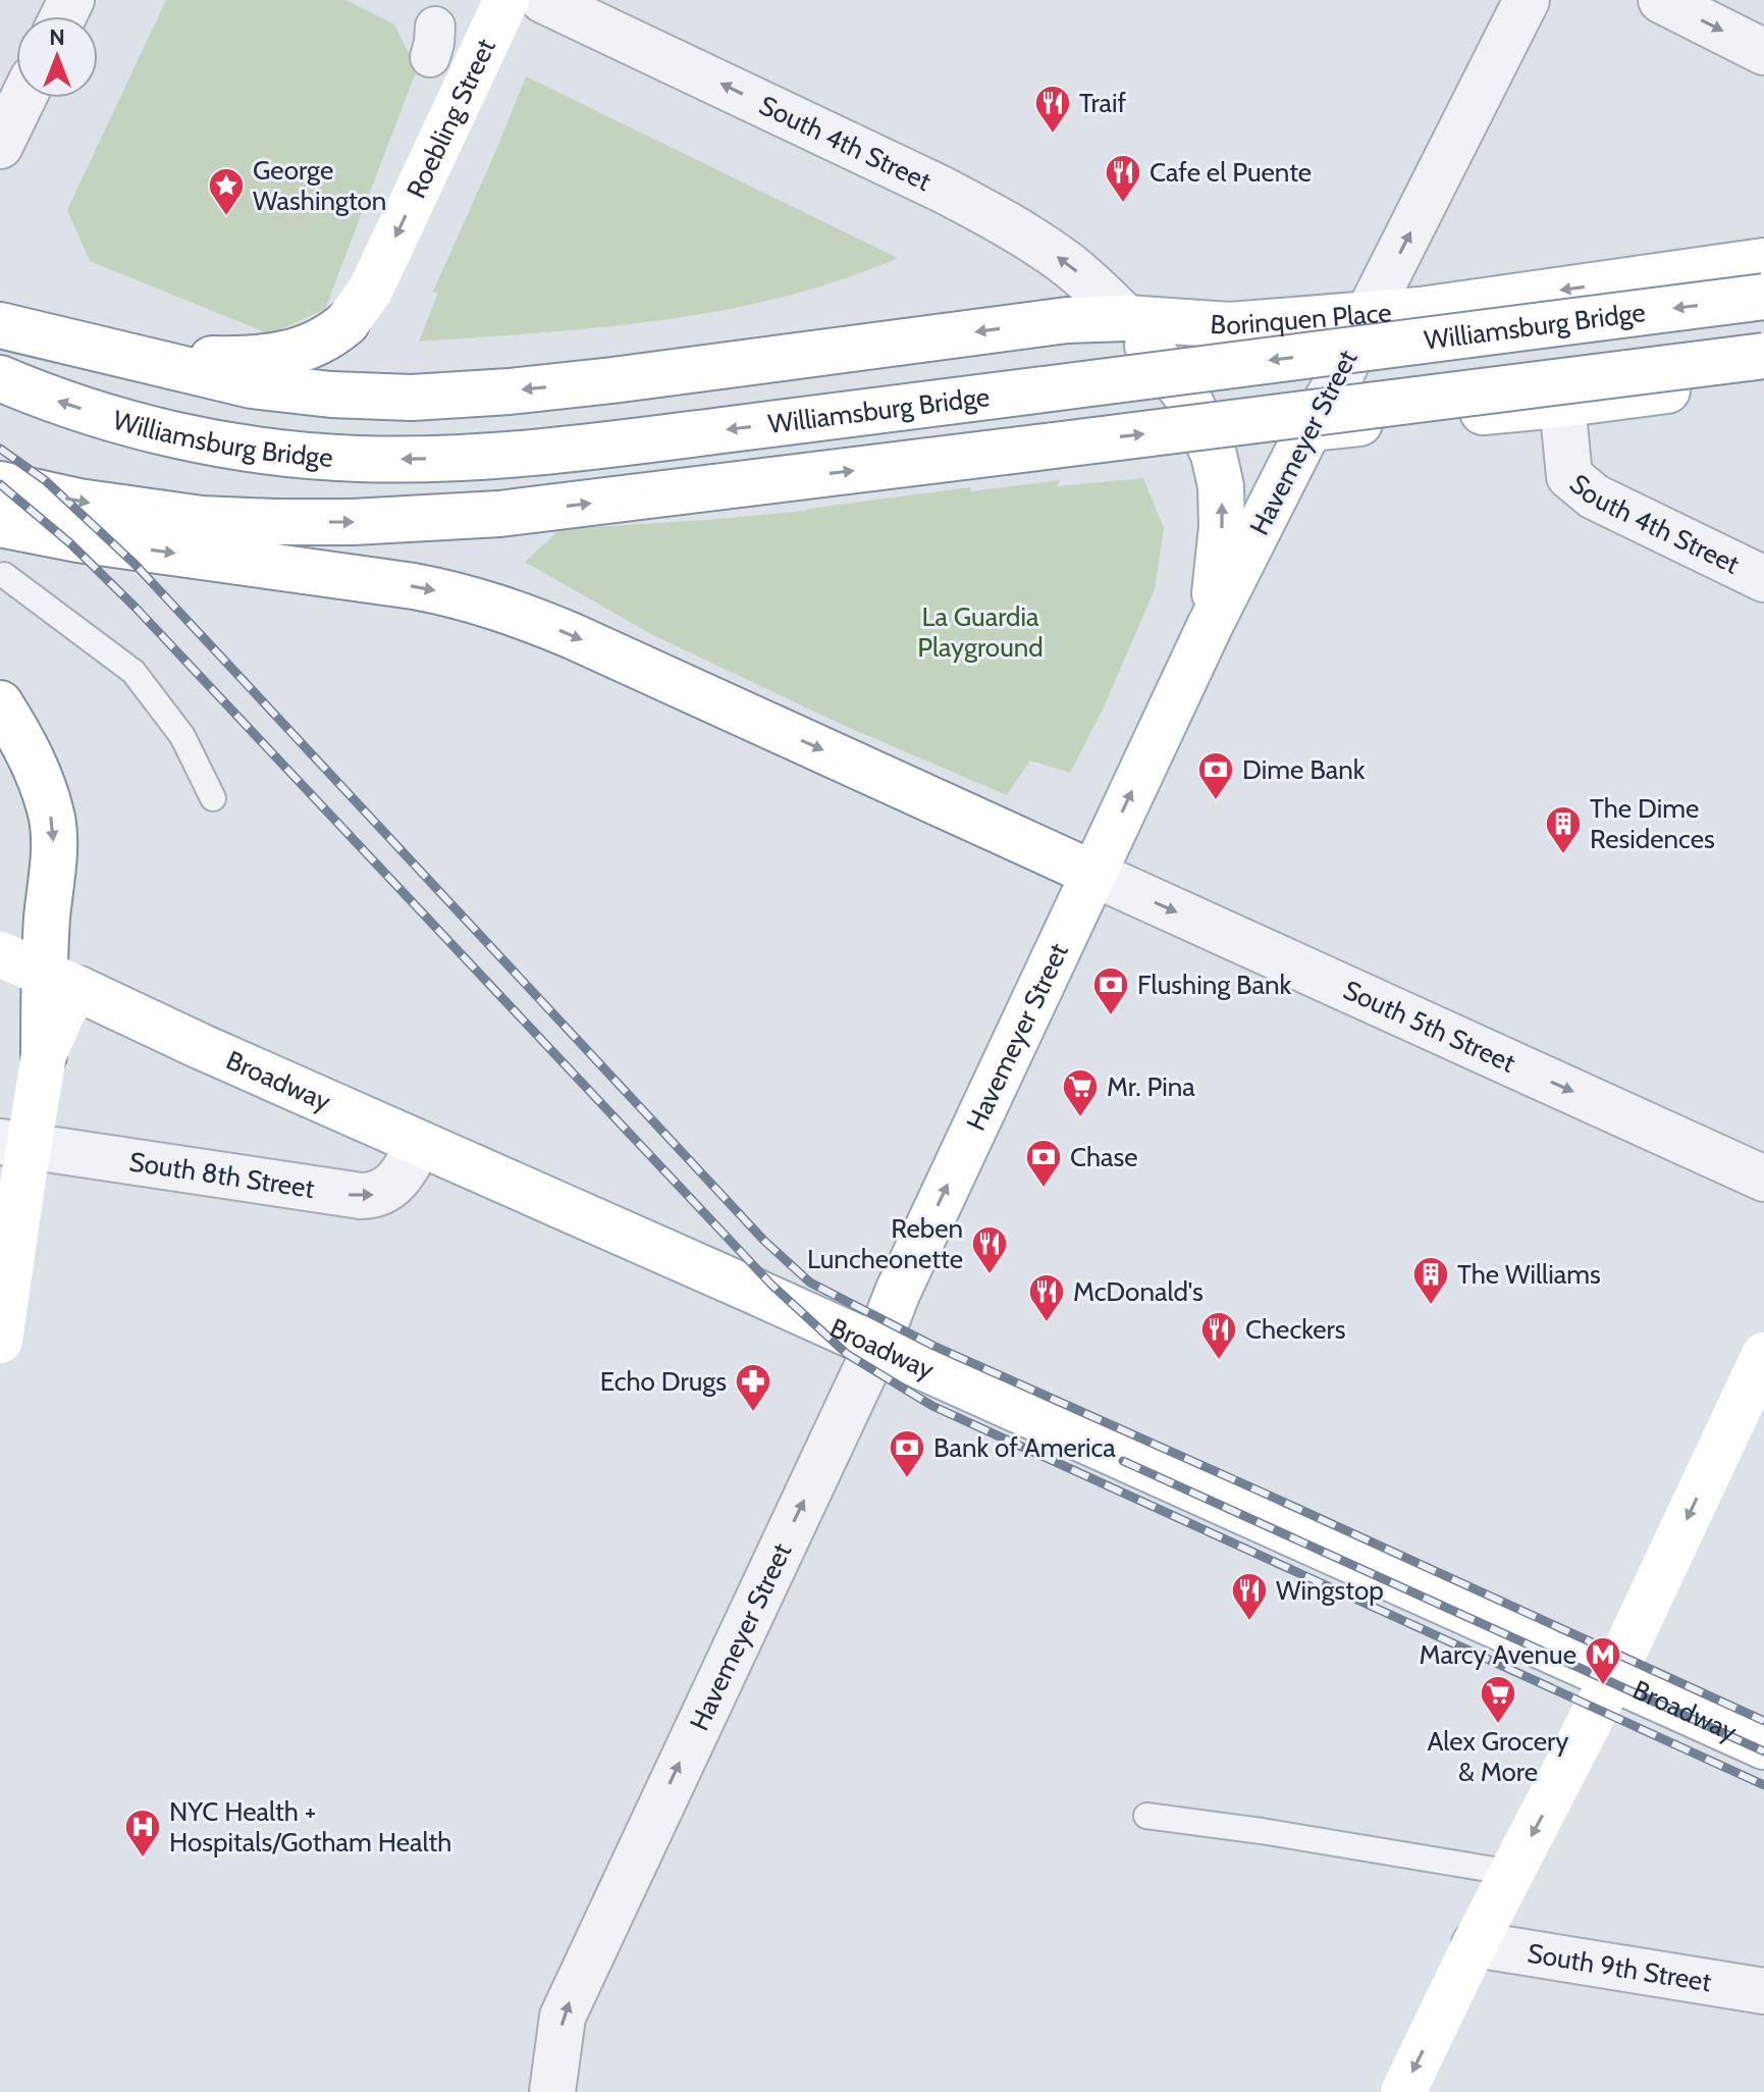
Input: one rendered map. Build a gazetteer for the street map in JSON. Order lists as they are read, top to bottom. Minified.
{"streets":{"main road":["Roebling Street","Borinquen Place","Williamsburg Bridge","Havemeyer Street","Broadway"],"street":["South 4th Street","South 5th Street","South 8th Street","South 9th Street"]},"crossings":[["Roebling Street","Borinquen Place"],["South 4th Street","Borinquen Place"],["Borinquen Place","Havemeyer Street"],["Havemeyer Street","South 5th Street"],["Havemeyer Street","Broadway"],["Broadway","South 8th Street"]],"one_way":["Roebling Street","South 4th Street","Havemeyer Street","South 5th Street","South 8th Street"],"parks":["La Guardia Playground"],"places":{"restaurant":["Traif","Cafe el Puente","Reben Luncheonette","McDonald's","Checkers","Wingstop"],"place":["George Washington"],"bank":["Dime Bank","Flushing Bank","Chase","Bank of America"],"building":["The Dime Residences","The Williams"],"supermarket":["Mr. Pina","Alex Grocery & More"],"pharmacy":["Echo Drugs"],"metro station":["Marcy Avenue"],"hospital":["NYC Health + Hospitals/Gotham Health"]},"north":"top"}
